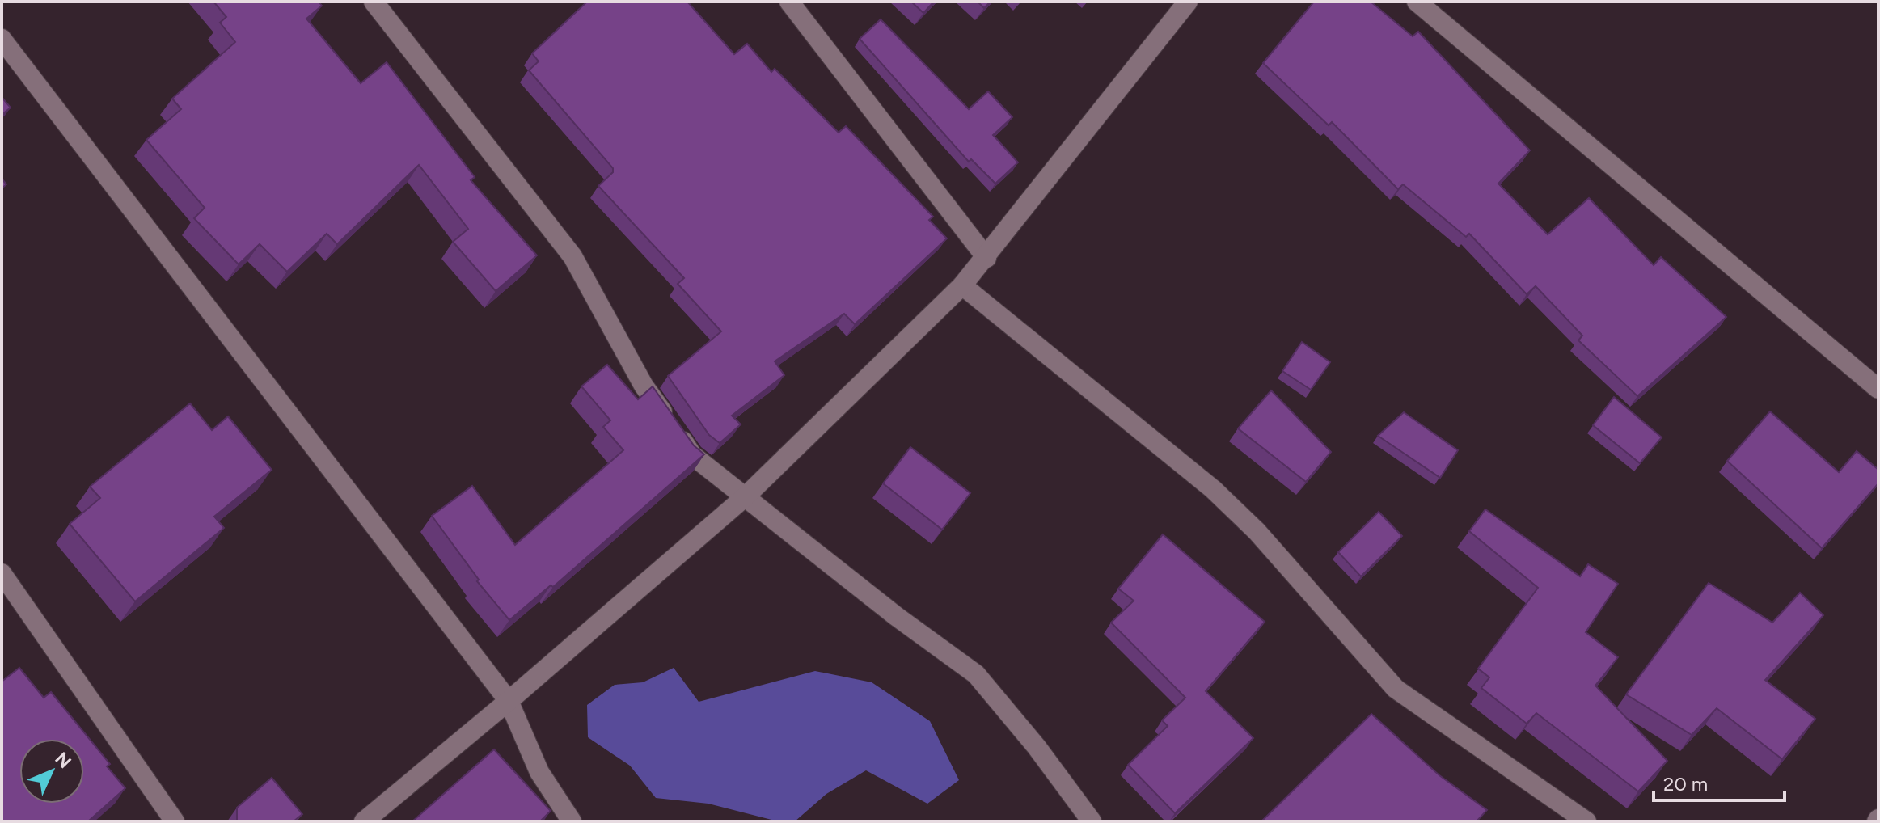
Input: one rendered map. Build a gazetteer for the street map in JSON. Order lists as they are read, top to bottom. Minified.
{"scale_bar":"20 m","north":"top right"}
